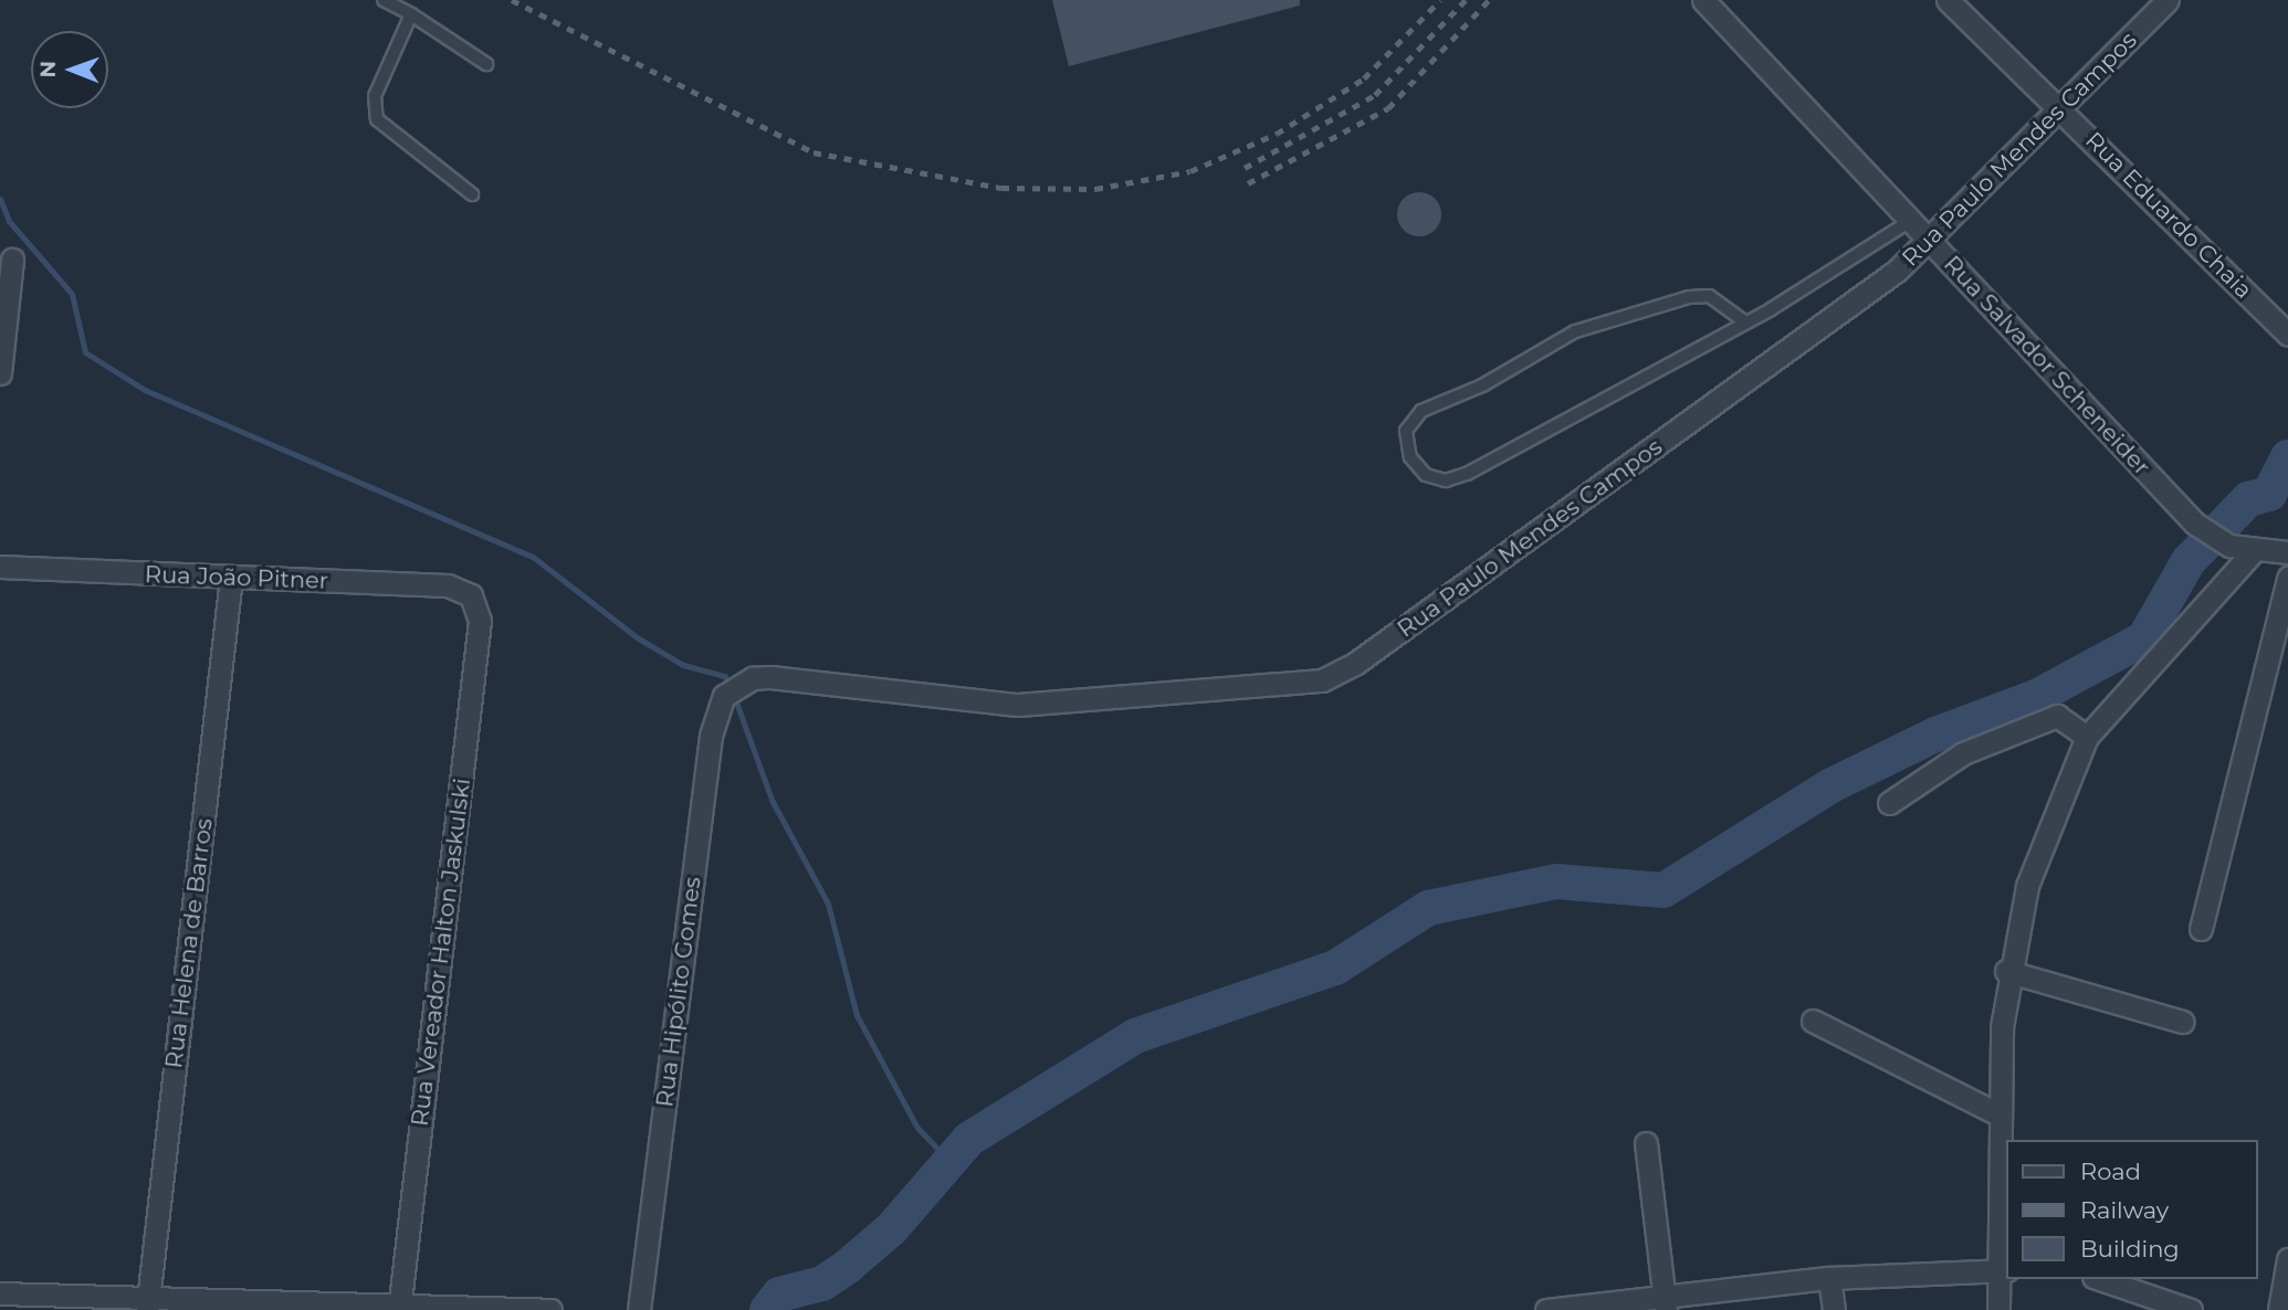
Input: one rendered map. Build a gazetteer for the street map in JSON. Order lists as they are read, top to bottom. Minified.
{"streets":{"street":["Rua Paulo Mendes Campos","Rua Eduardo Chaia","Rua Salvador Scheneider","Rua João Pitner","Rua Helena de Barros","Rua Vereador Halton Jaskulski","Rua Hipólito Gomes"]},"crossings":[["Rua Paulo Mendes Campos","Rua Eduardo Chaia"],["Rua Paulo Mendes Campos","Rua Salvador Scheneider"],["Rua Paulo Mendes Campos","Rua Hipólito Gomes"],["Rua João Pitner","Rua Helena de Barros"],["Rua João Pitner","Rua Vereador Halton Jaskulski"]],"legend":["Road","Railway","Building"],"north":"left"}
